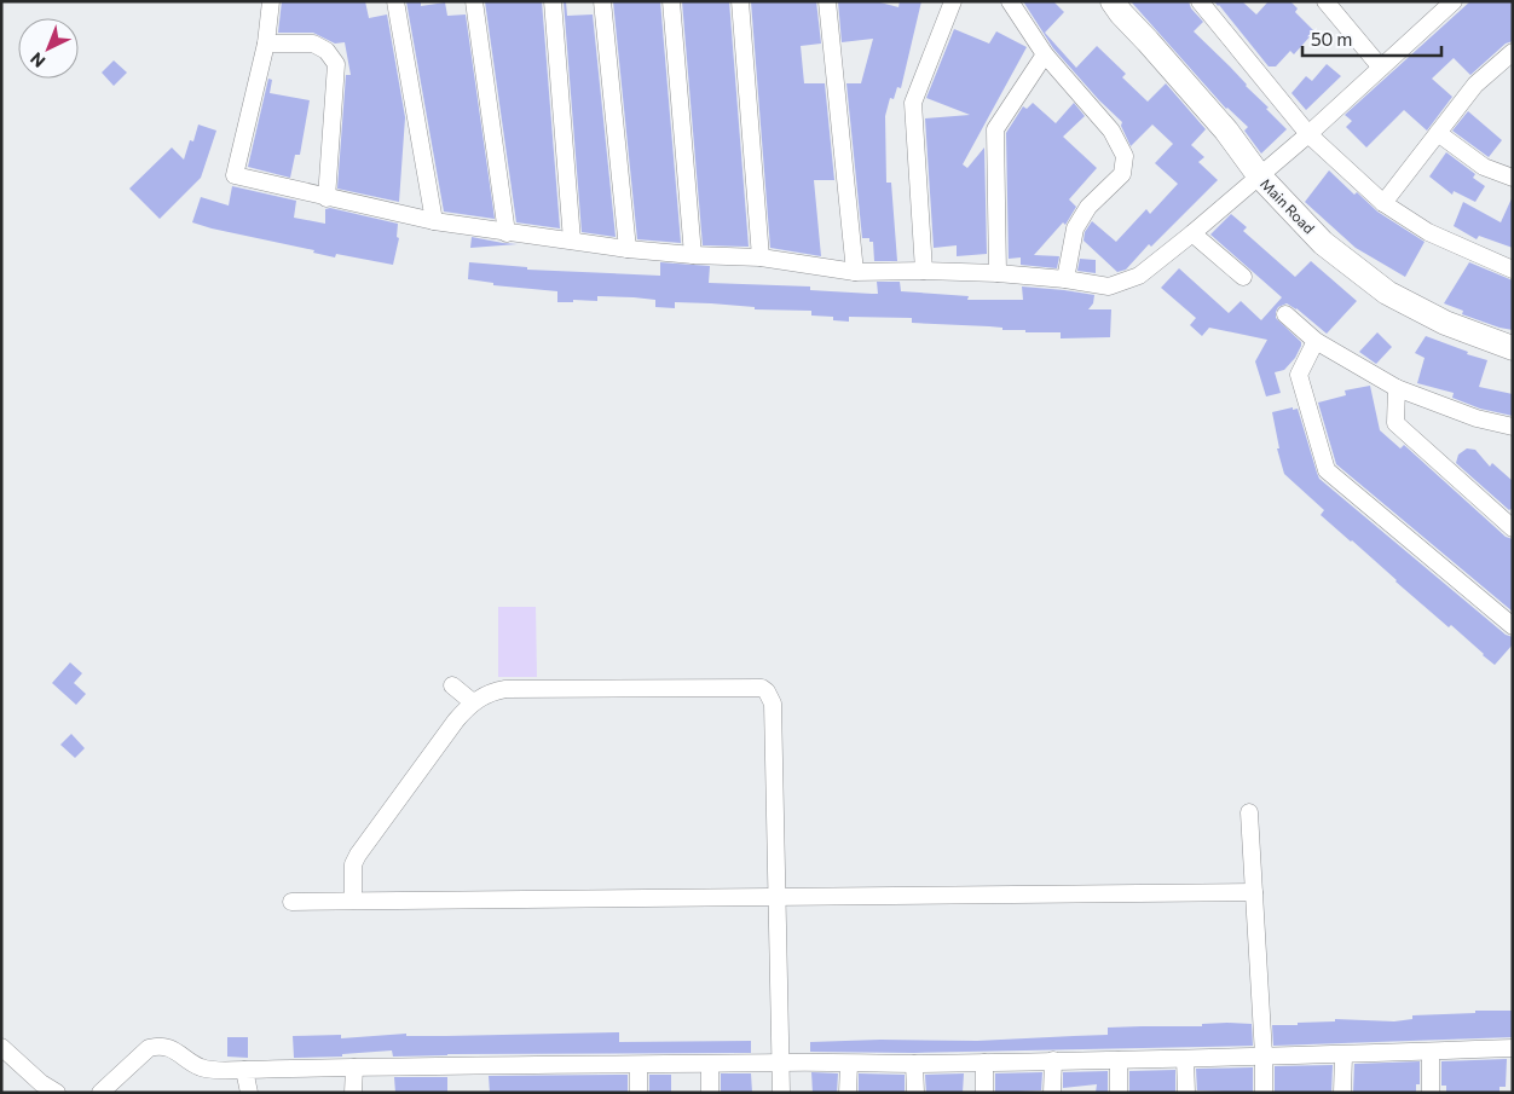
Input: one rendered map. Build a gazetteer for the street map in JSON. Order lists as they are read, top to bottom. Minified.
{"streets":{"street":["Main Road"]},"scale_bar":"50 m","north":"bottom left"}
